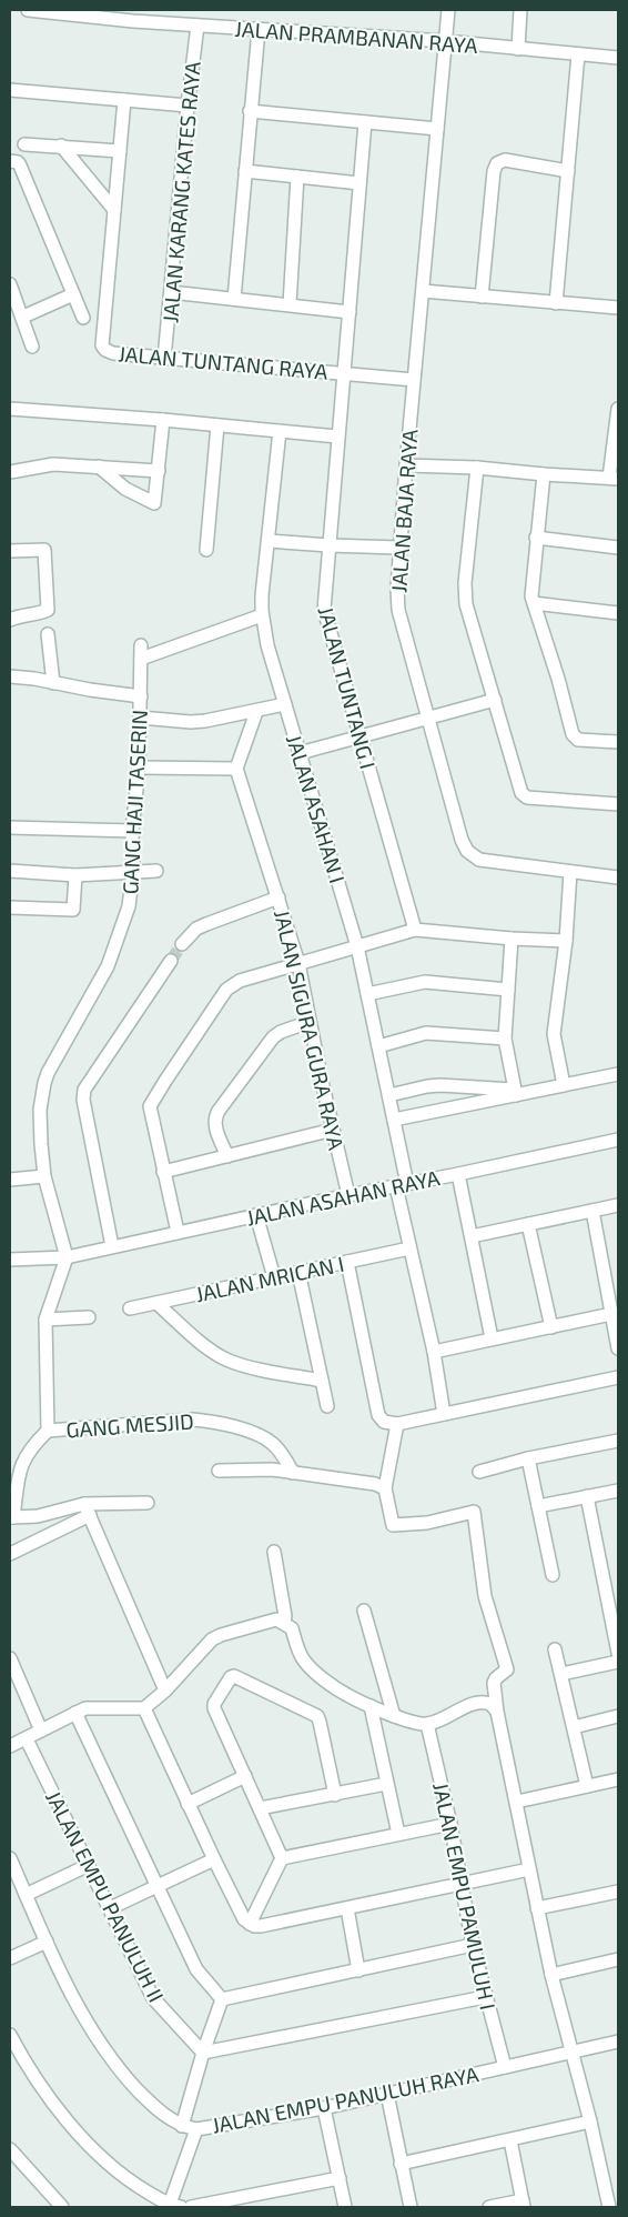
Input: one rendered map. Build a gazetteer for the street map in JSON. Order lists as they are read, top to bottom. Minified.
{"streets":{"street":["JALAN PRAMBANAN RAYA","JALAN KARANG KATES RAYA","JALAN TUNTANG RAYA","JALAN BAJA RAYA","JALAN TUNTANG I","GANG HAJI TASERIN","JALAN ASAHAN I","JALAN SIGURA GURA RAYA","JALAN ASAHAN RAYA","JALAN MRICAN I","GANG MESJID","JALAN EMPU PANULUH II","JALAN EMPU PAMULUH I","JALAN EMPU PANULUH RAYA"]},"crossings":[["JALAN PRAMBANAN RAYA","JALAN KARANG KATES RAYA"],["JALAN PRAMBANAN RAYA","JALAN BAJA RAYA"],["JALAN KARANG KATES RAYA","JALAN TUNTANG RAYA"],["JALAN TUNTANG RAYA","JALAN BAJA RAYA"],["JALAN TUNTANG RAYA","JALAN TUNTANG I"],["GANG HAJI TASERIN","JALAN ASAHAN RAYA"],["JALAN ASAHAN I","JALAN ASAHAN RAYA"],["JALAN ASAHAN I","JALAN MRICAN I"],["JALAN SIGURA GURA RAYA","JALAN ASAHAN RAYA"],["JALAN EMPU PAMULUH I","JALAN EMPU PANULUH RAYA"]]}
